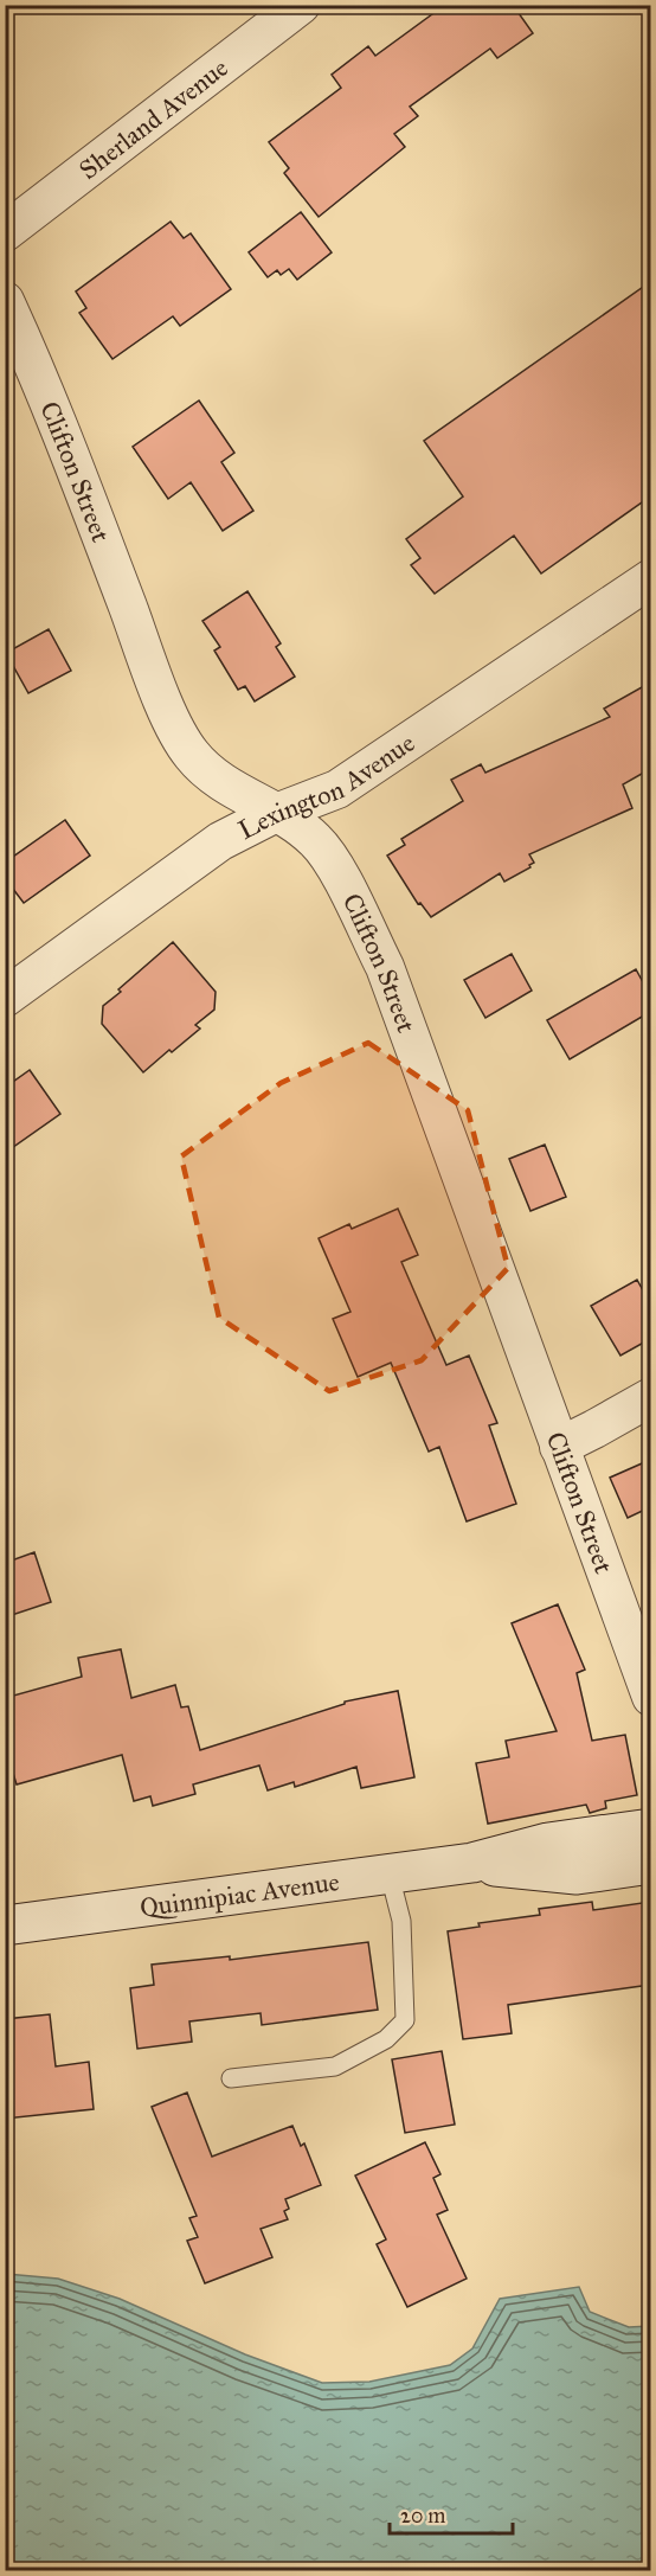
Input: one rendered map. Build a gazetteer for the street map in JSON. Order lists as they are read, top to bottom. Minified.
{"streets":{"main road":["Quinnipiac Avenue"],"street":["Sherland Avenue","Clifton Street","Lexington Avenue"]},"crossings":[["Clifton Street","Lexington Avenue"]],"scale_bar":"20 m"}
